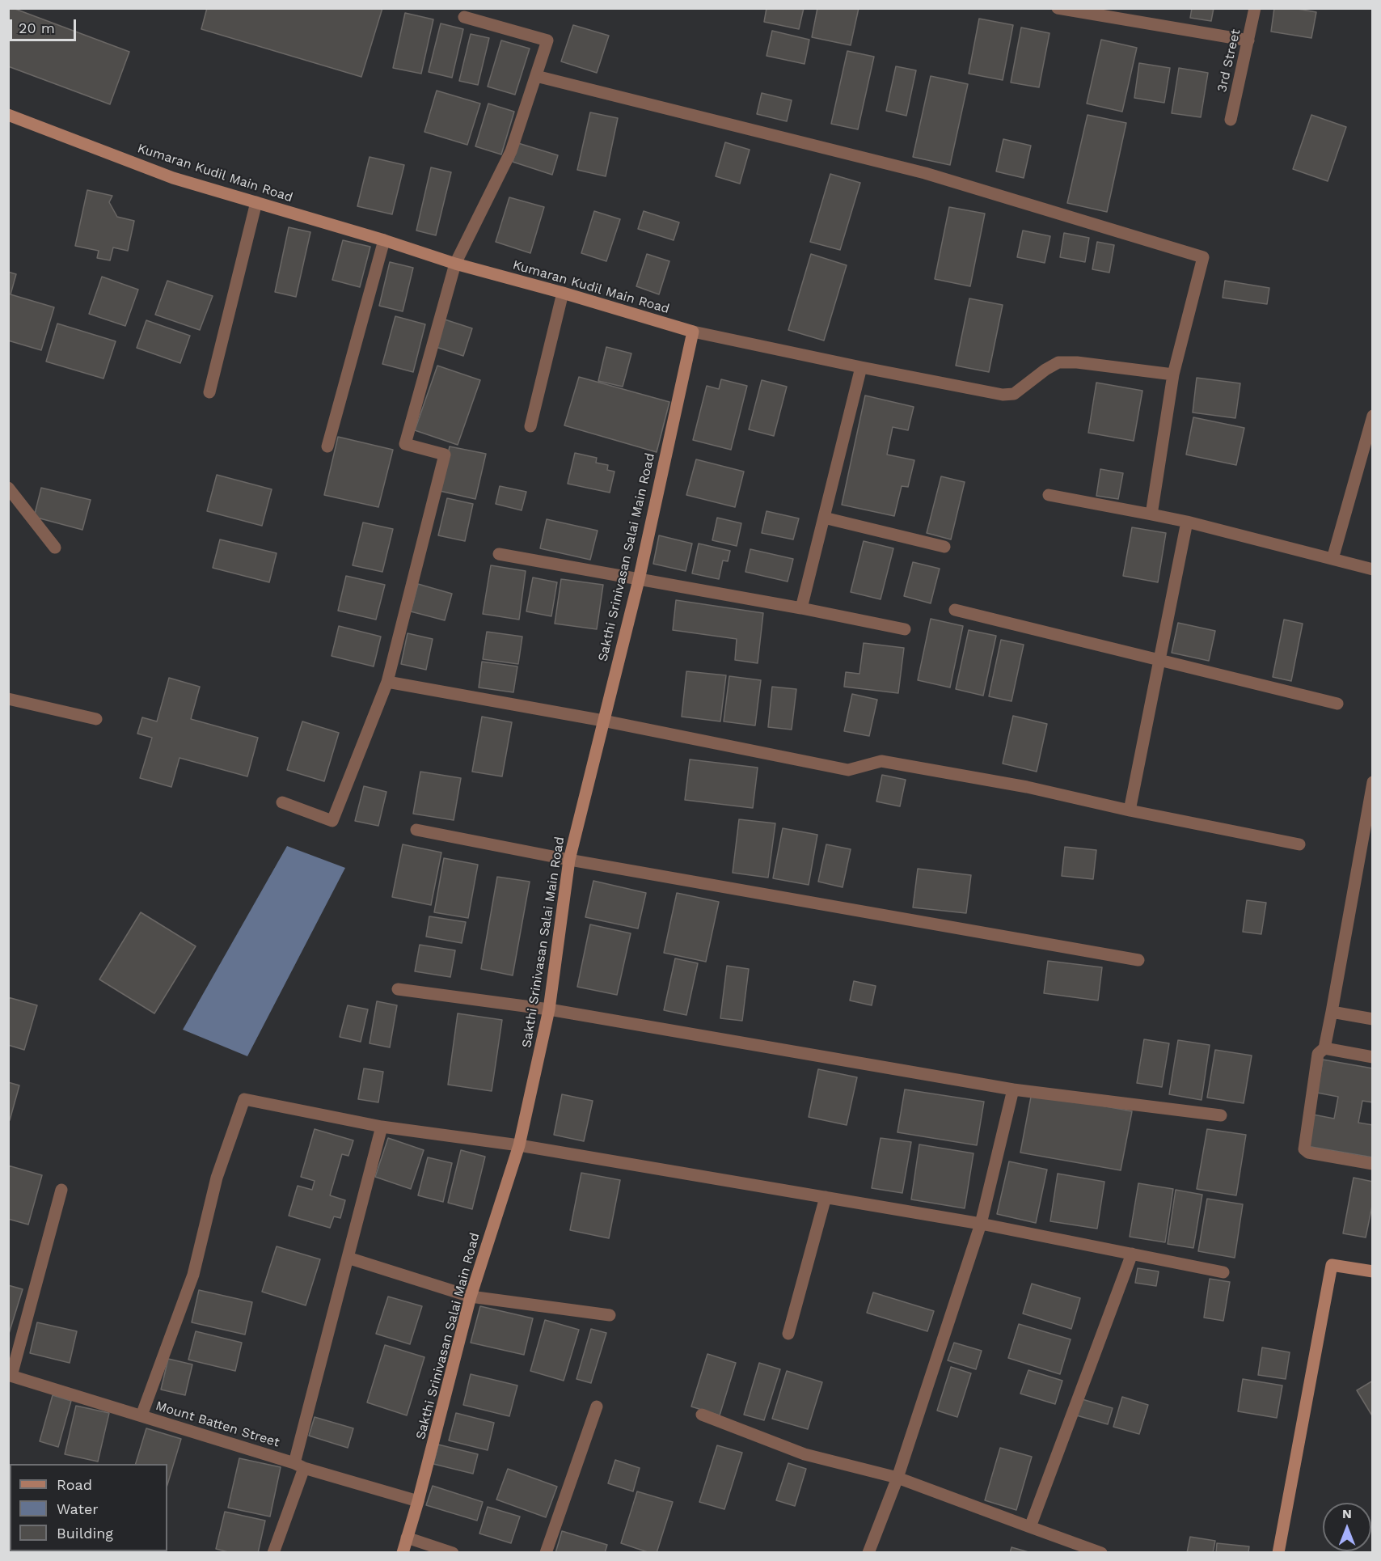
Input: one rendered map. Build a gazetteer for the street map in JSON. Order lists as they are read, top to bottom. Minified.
{"streets":{"street":["3rd Street","Kumaran Kudil Main Road","Sakthi Srinivasan Salai Main Road","Mount Batten Street"]},"crossings":[["Kumaran Kudil Main Road","Sakthi Srinivasan Salai Main Road"],["Sakthi Srinivasan Salai Main Road","Mount Batten Street"]],"legend":["Road","Water","Building"],"scale_bar":"20 m","north":"top"}
